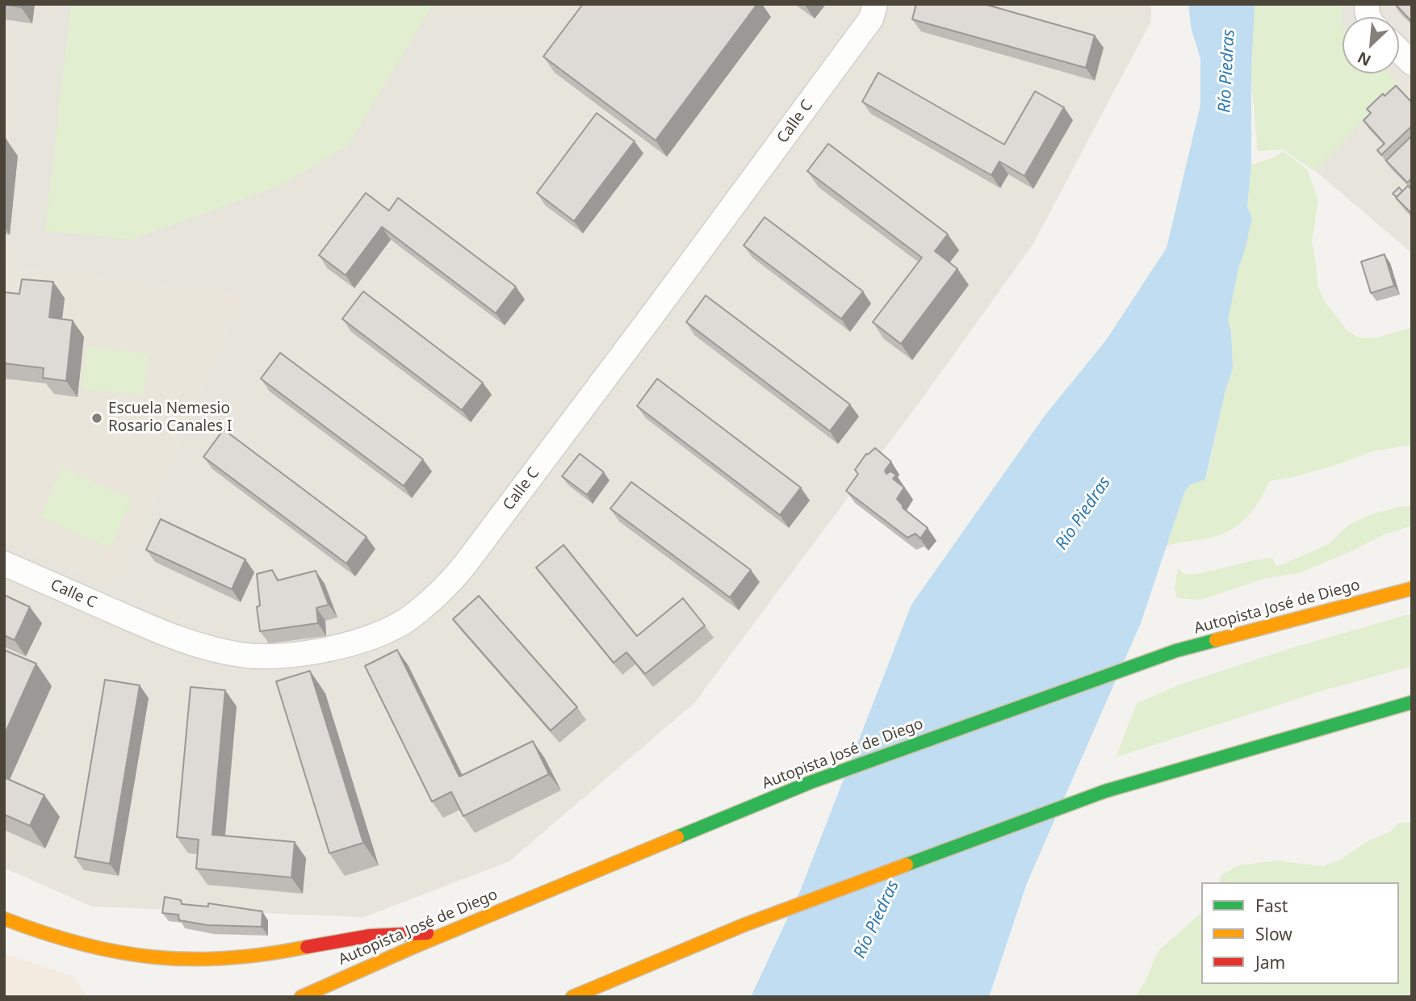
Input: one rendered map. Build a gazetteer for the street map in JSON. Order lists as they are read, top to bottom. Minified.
{"streets":{"highway":["Autopista José de Diego"],"street":["Calle C"]},"water":["Río Piedras"],"places":["Escuela Nemesio Rosario Canales I"],"legend":["Fast","Slow","Jam"],"north":"bottom left"}
